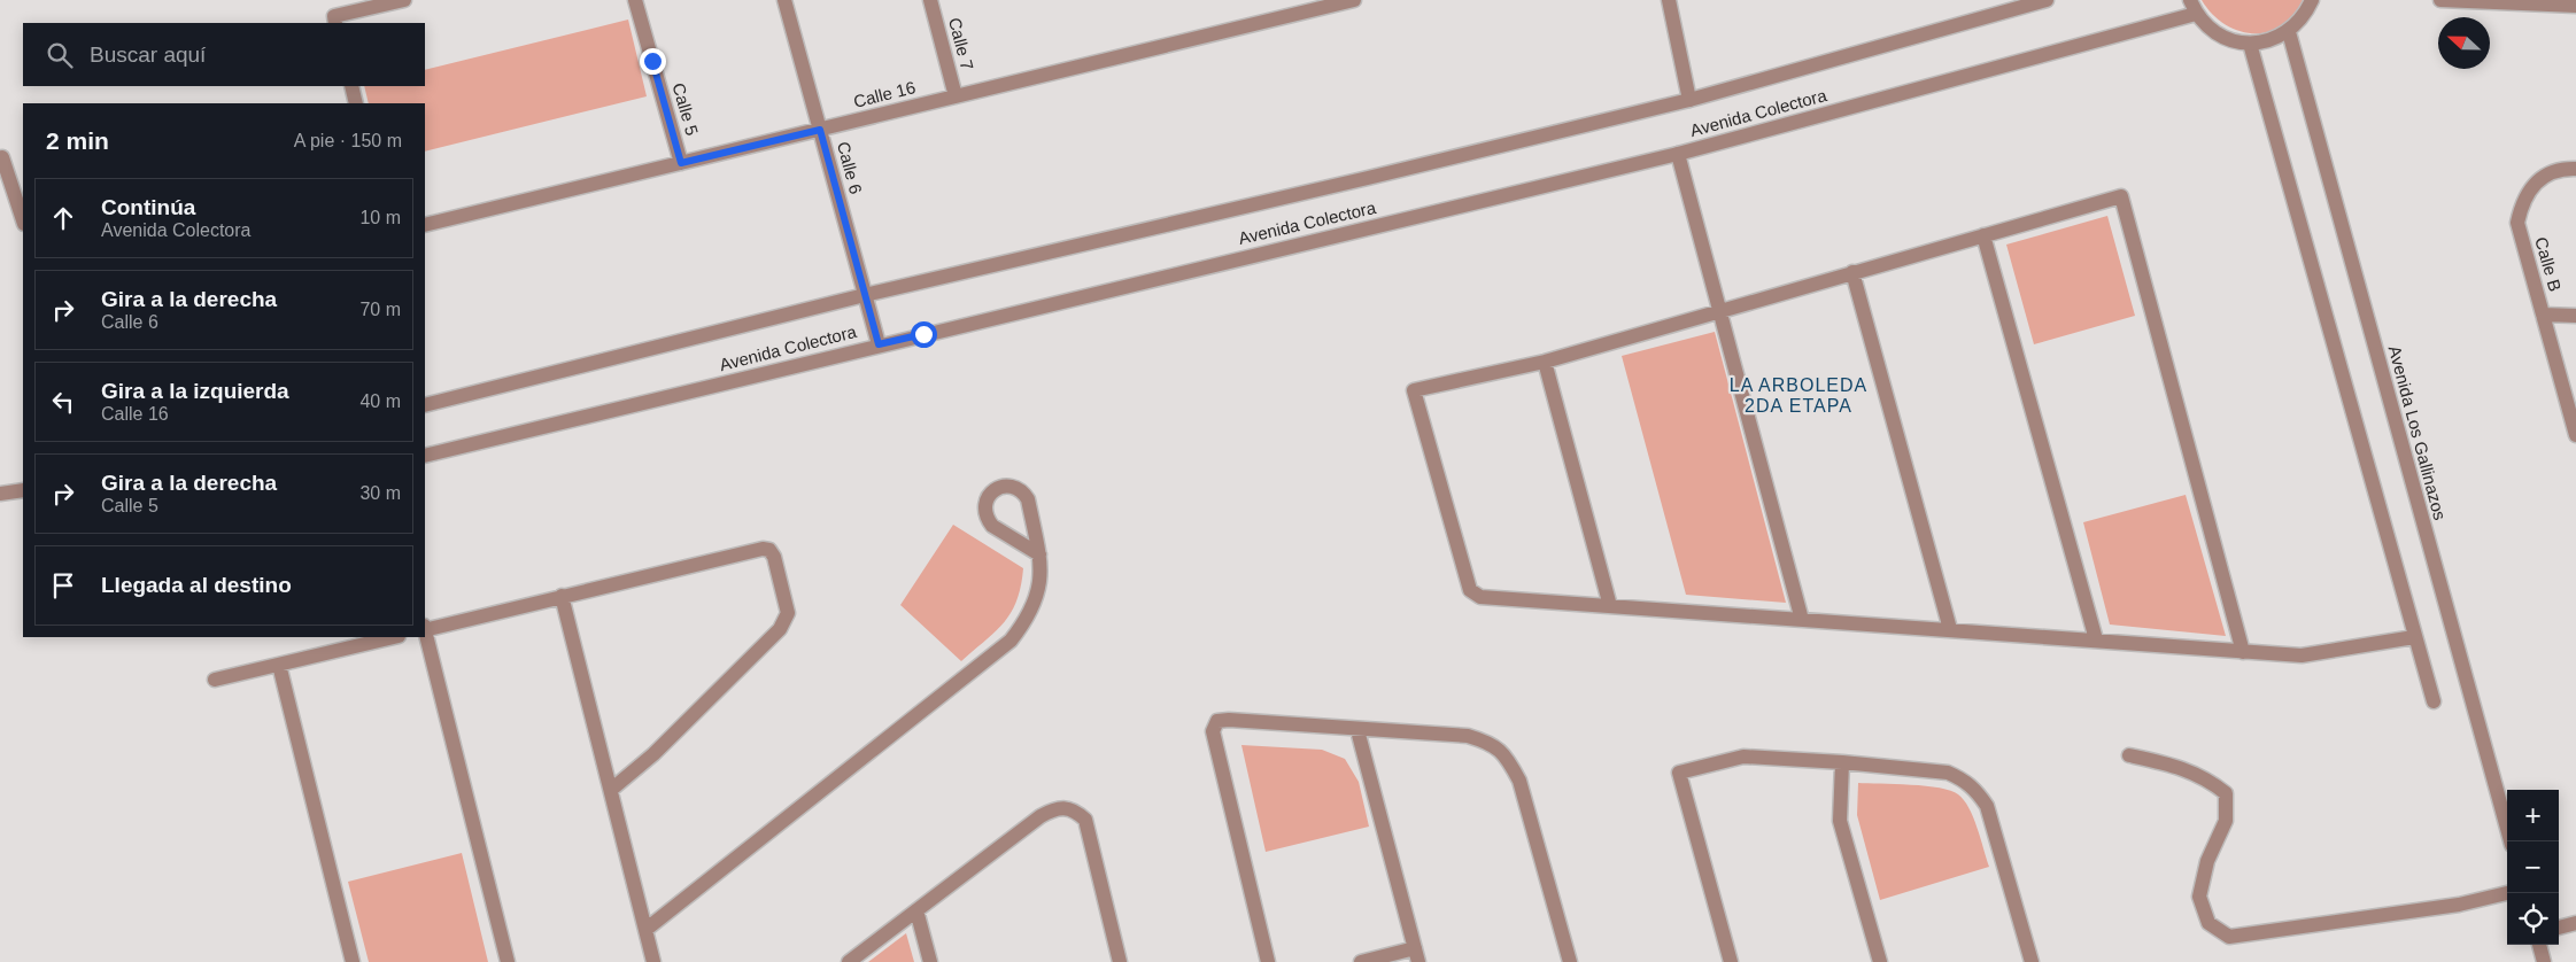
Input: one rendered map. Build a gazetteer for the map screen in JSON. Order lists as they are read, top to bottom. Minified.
{"streets":{"street":["Calle 7","Calle 16","Calle 5","Avenida Colectora","Calle 6","Calle B","Avenida Los Gallinazos"]},"crossings":[["Calle 7","Calle 16"],["Calle 16","Calle 5"],["Calle 16","Calle 6"],["Avenida Colectora","Calle 6"]],"districts":["LA ARBOLEDA 2DA ETAPA"],"north":"left","page":{"search":"Buscar aquí","heading":["2 min","A pie · 150 m"],"list":[["Continúa","Avenida Colectora","10 m"],["Gira a la derecha","Calle 6","70 m"],["Gira a la izquierda","Calle 16","40 m"],["Gira a la derecha","Calle 5","30 m"],"Llegada al destino"],"map_buttons":["+","−"]}}
